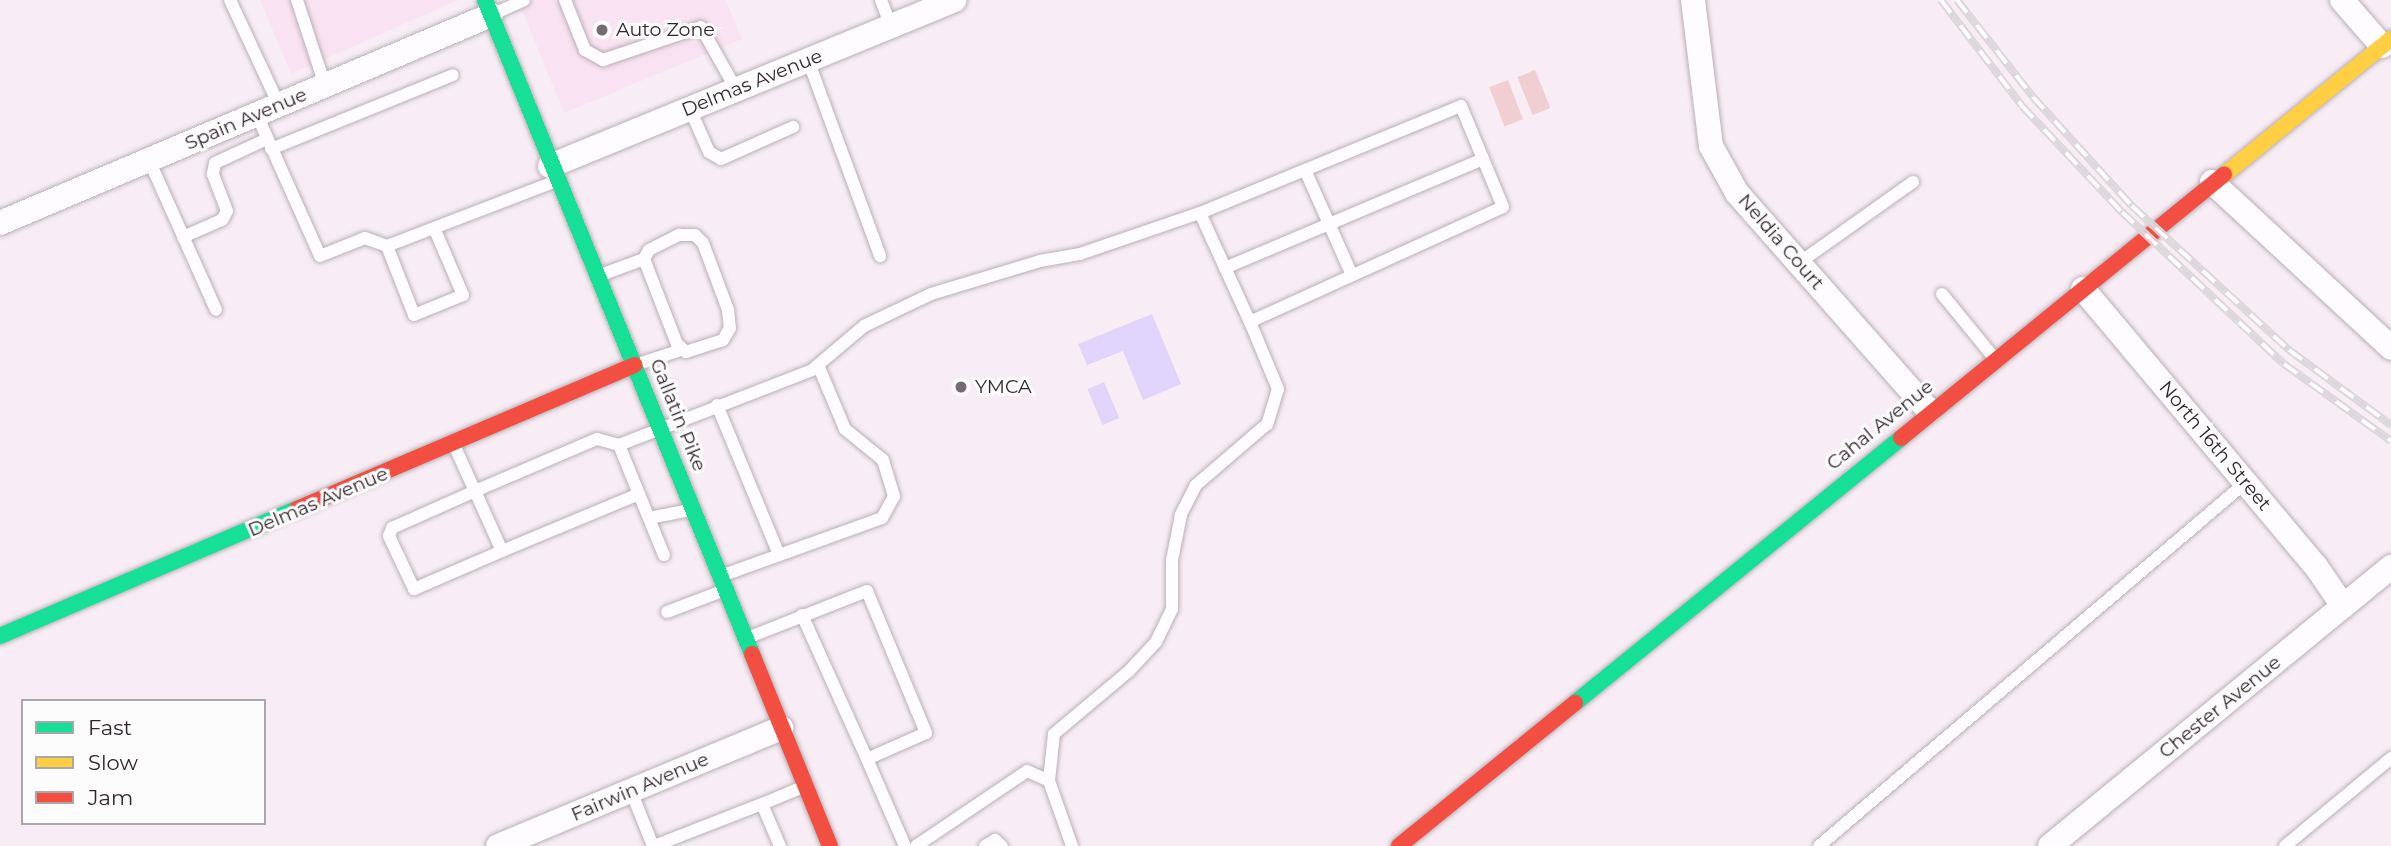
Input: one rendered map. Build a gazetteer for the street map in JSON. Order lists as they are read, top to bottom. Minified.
{"streets":{"street":["Delmas Avenue","Spain Avenue","Neldia Court","Gallatin Pike","Cahal Avenue","North 16th Street","Chester Avenue","Fairwin Avenue"]},"crossings":[["Delmas Avenue","Gallatin Pike"],["Spain Avenue","Gallatin Pike"],["Neldia Court","Cahal Avenue"],["Gallatin Pike","Fairwin Avenue"],["Cahal Avenue","North 16th Street"],["North 16th Street","Chester Avenue"]],"places":["Auto Zone","YMCA"],"legend":["Fast","Slow","Jam"]}
